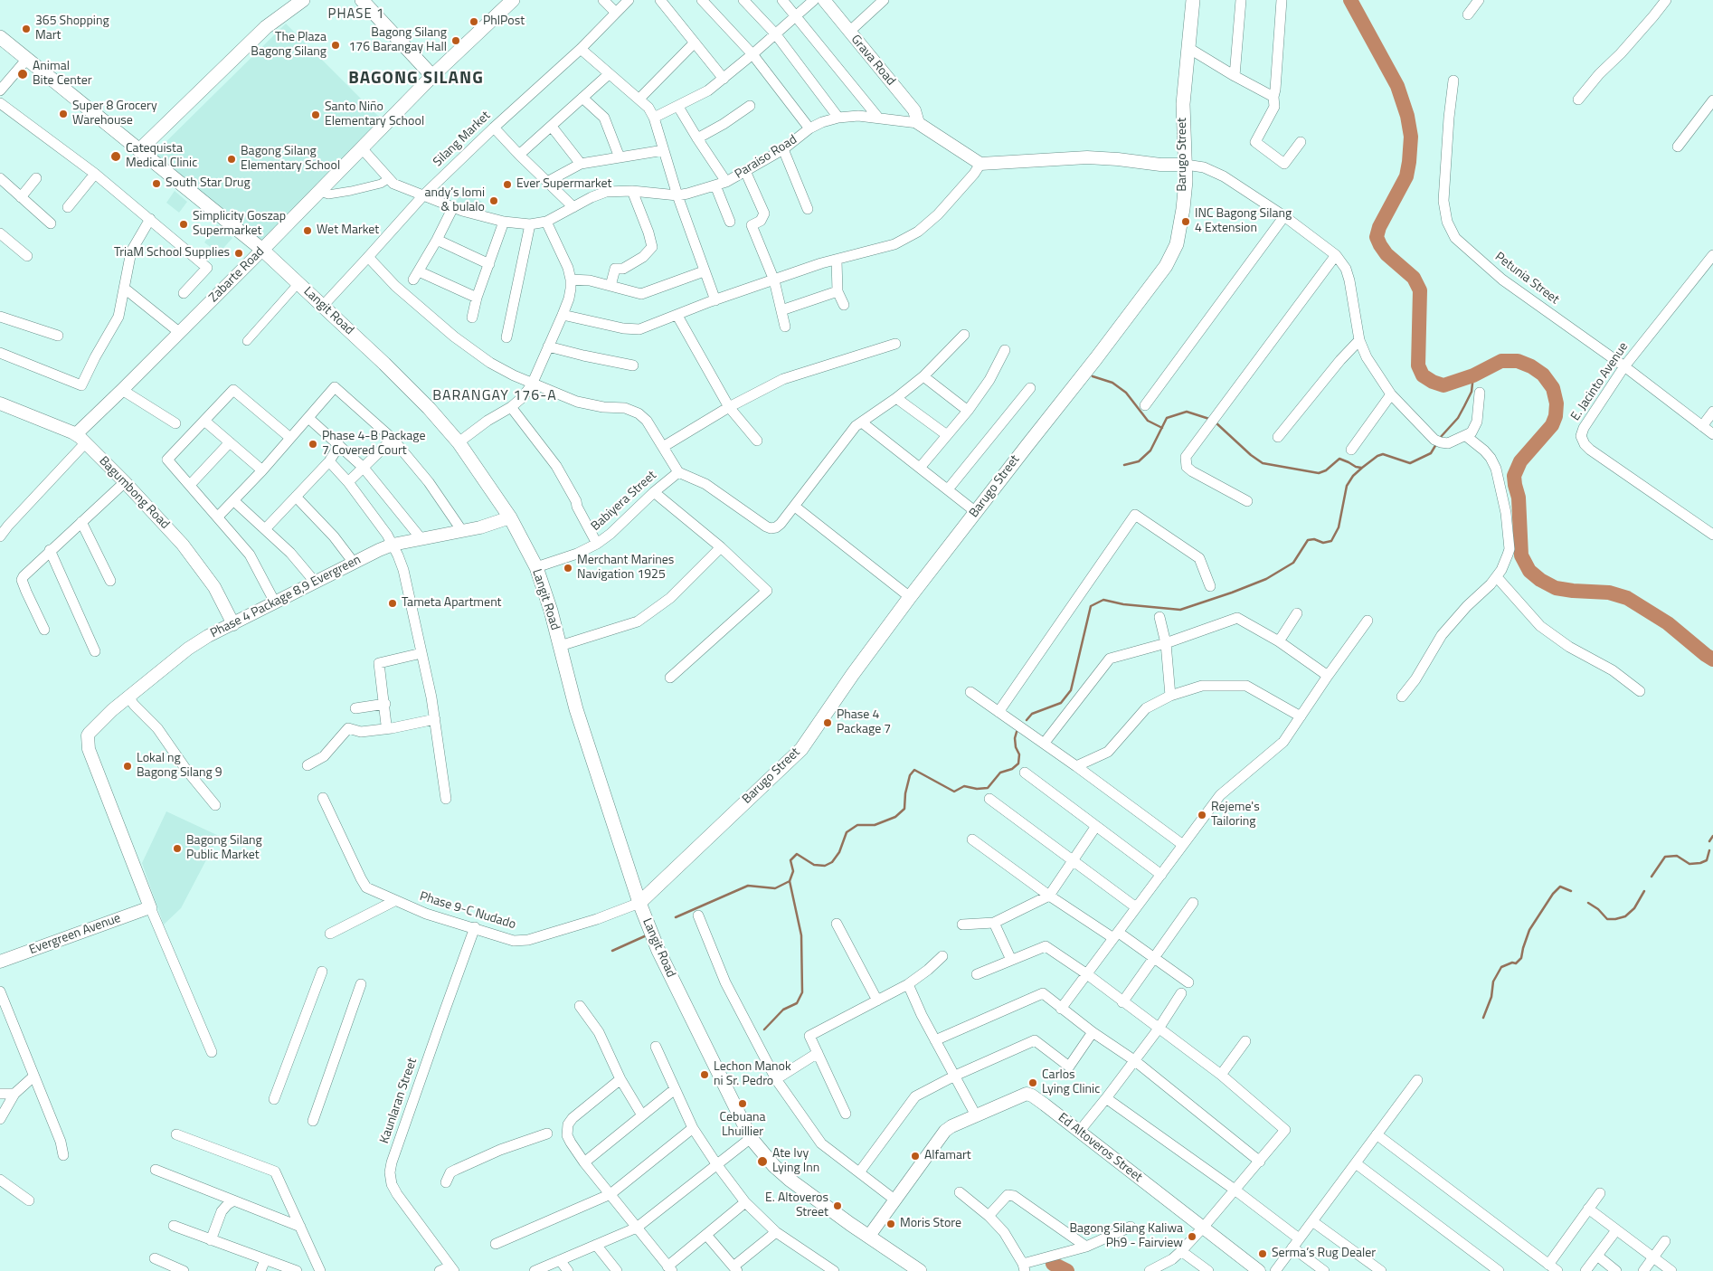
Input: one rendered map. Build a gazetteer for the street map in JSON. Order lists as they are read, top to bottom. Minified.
{"streets":{"main road":["Barugo Street","Zabarte Road","Langit Road"],"street":["Grava Road","Silang Market","Paraiso Road","Petunia Street","E. Jacinto Avenue","Bagumbong Road","Babiyera Street","Phase 4 Package 8,9 Evergreen","Phase 9-C Nudado","Evergreen Avenue","Kaunlaran Street","Ed Altoveros Street"]},"crossings":[["Grava Road","Paraiso Road"],["Silang Market","Paraiso Road"],["Silang Market","Langit Road"],["Barugo Street","Langit Road"],["Barugo Street","Phase 9-C Nudado"],["Paraiso Road","Zabarte Road"],["Zabarte Road","Langit Road"],["Zabarte Road","Bagumbong Road"],["Petunia Street","E. Jacinto Avenue"],["Langit Road","Babiyera Street"],["Langit Road","Phase 4 Package 8,9 Evergreen"],["Langit Road","Phase 9-C Nudado"],["Langit Road","Ed Altoveros Street"],["Bagumbong Road","Phase 4 Package 8,9 Evergreen"],["Phase 4 Package 8,9 Evergreen","Evergreen Avenue"],["Phase 9-C Nudado","Kaunlaran Street"]],"districts":["PHASE 1","BAGONG SILANG","BARANGAY 176-A"],"places":["PhlPost","365 Shopping Mart","Bagong Silang 176 Barangay Hall","The Plaza Bagong Silang","Animal Bite Center","Super 8 Grocery Warehouse","Santo Niño Elementary School","Catequista Medical Clinic","Bagong Silang Elementary School","South Star Drug","Ever Supermarket","andy’s lomi & bulalo","INC Bagong Silang 4 Extension","Simplicity Goszap Supermarket","Wet Market","TriaM School Supplies","Phase 4-B Package 7 Covered Court","Merchant Marines Navigation 1925","Tameta Apartment","Phase 4 Package 7","Lokal ng Bagong Silang 9","Rejeme's Tailoring","Bagong Silang Public Market","Lechon Manok ni Sr. Pedro","Carlos Lying Clinic","Cebuana Lhuillier","Alfamart","Ate Ivy Lying Inn","E. Altoveros Street","Moris Store","Bagong Silang Kaliwa Ph9 - Fairview","Serma’s Rug Dealer"]}
